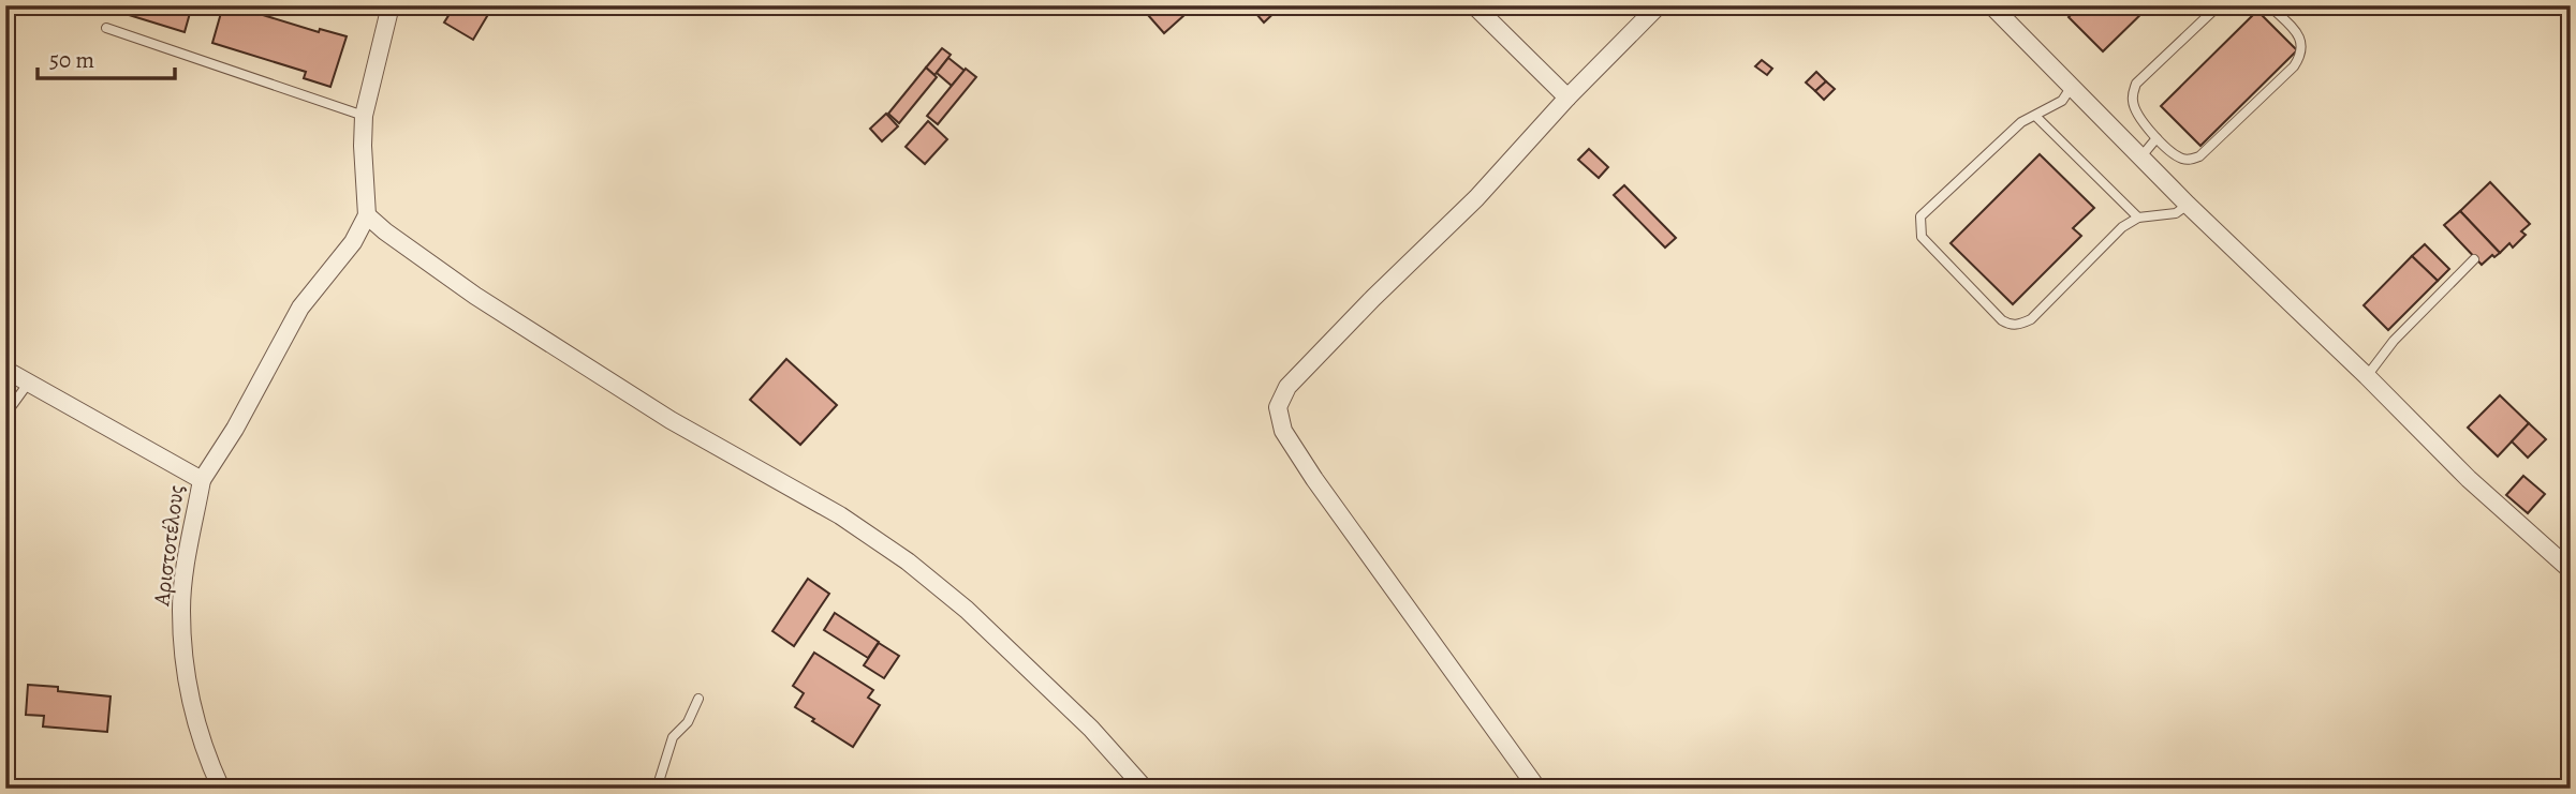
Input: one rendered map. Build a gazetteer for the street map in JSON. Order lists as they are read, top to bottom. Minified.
{"streets":{"street":["Αριστοτέλους"]},"scale_bar":"50 m"}
